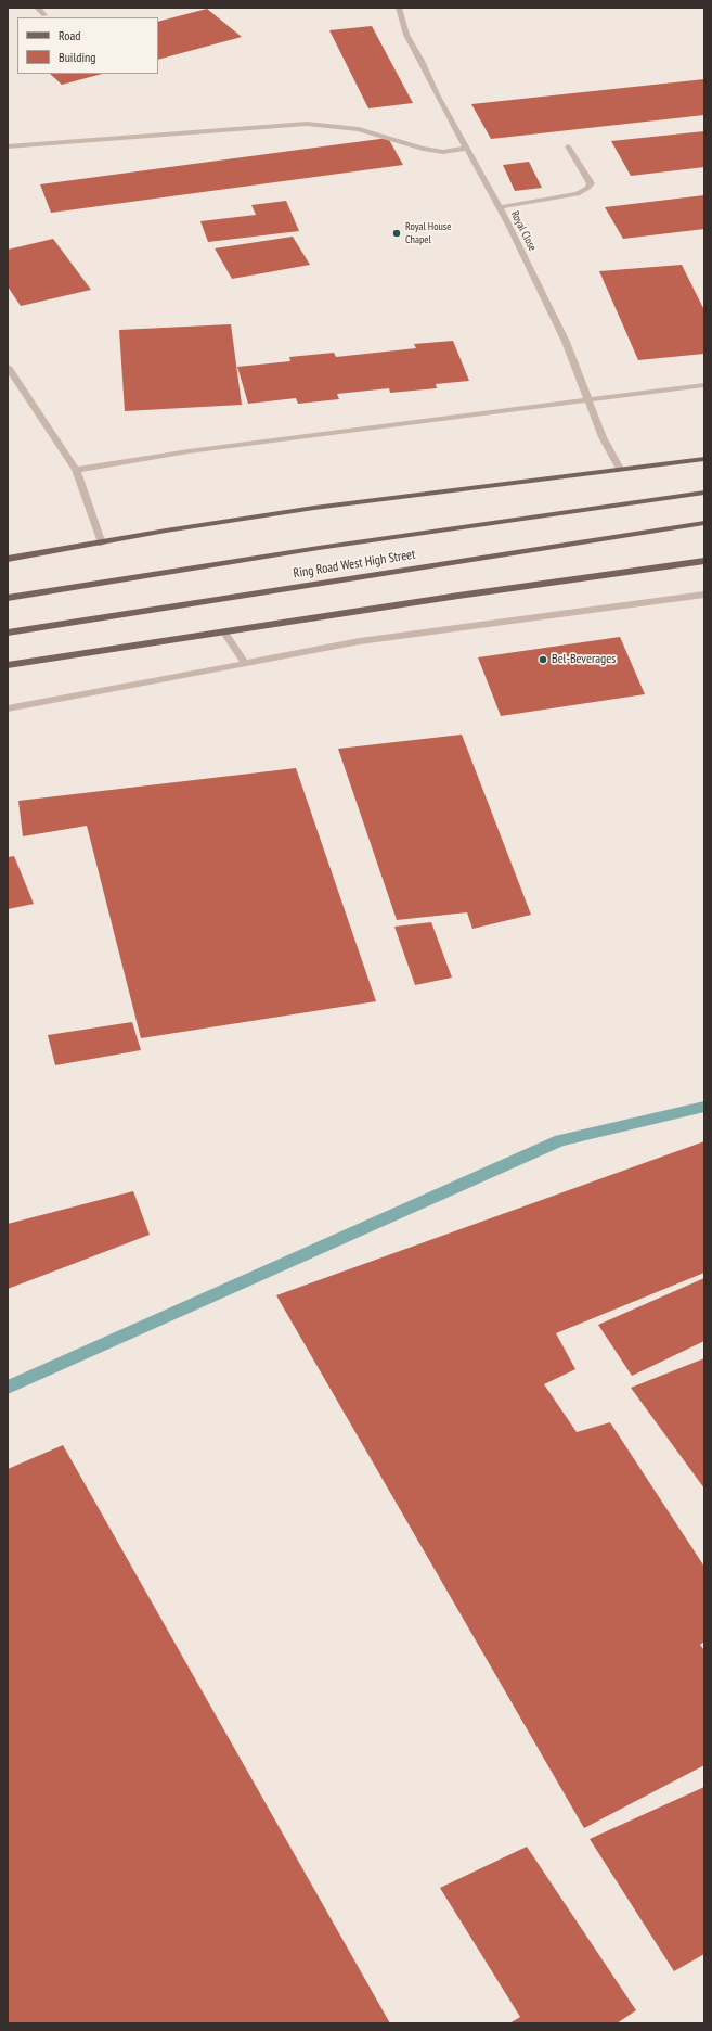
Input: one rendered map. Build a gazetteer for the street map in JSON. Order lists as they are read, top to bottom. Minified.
{"streets":{"main road":["Ring Road West High Street"],"lane":["Royal Close"]},"places":["Royal House Chapel","Bel-Beverages"],"legend":["Road","Building"]}
